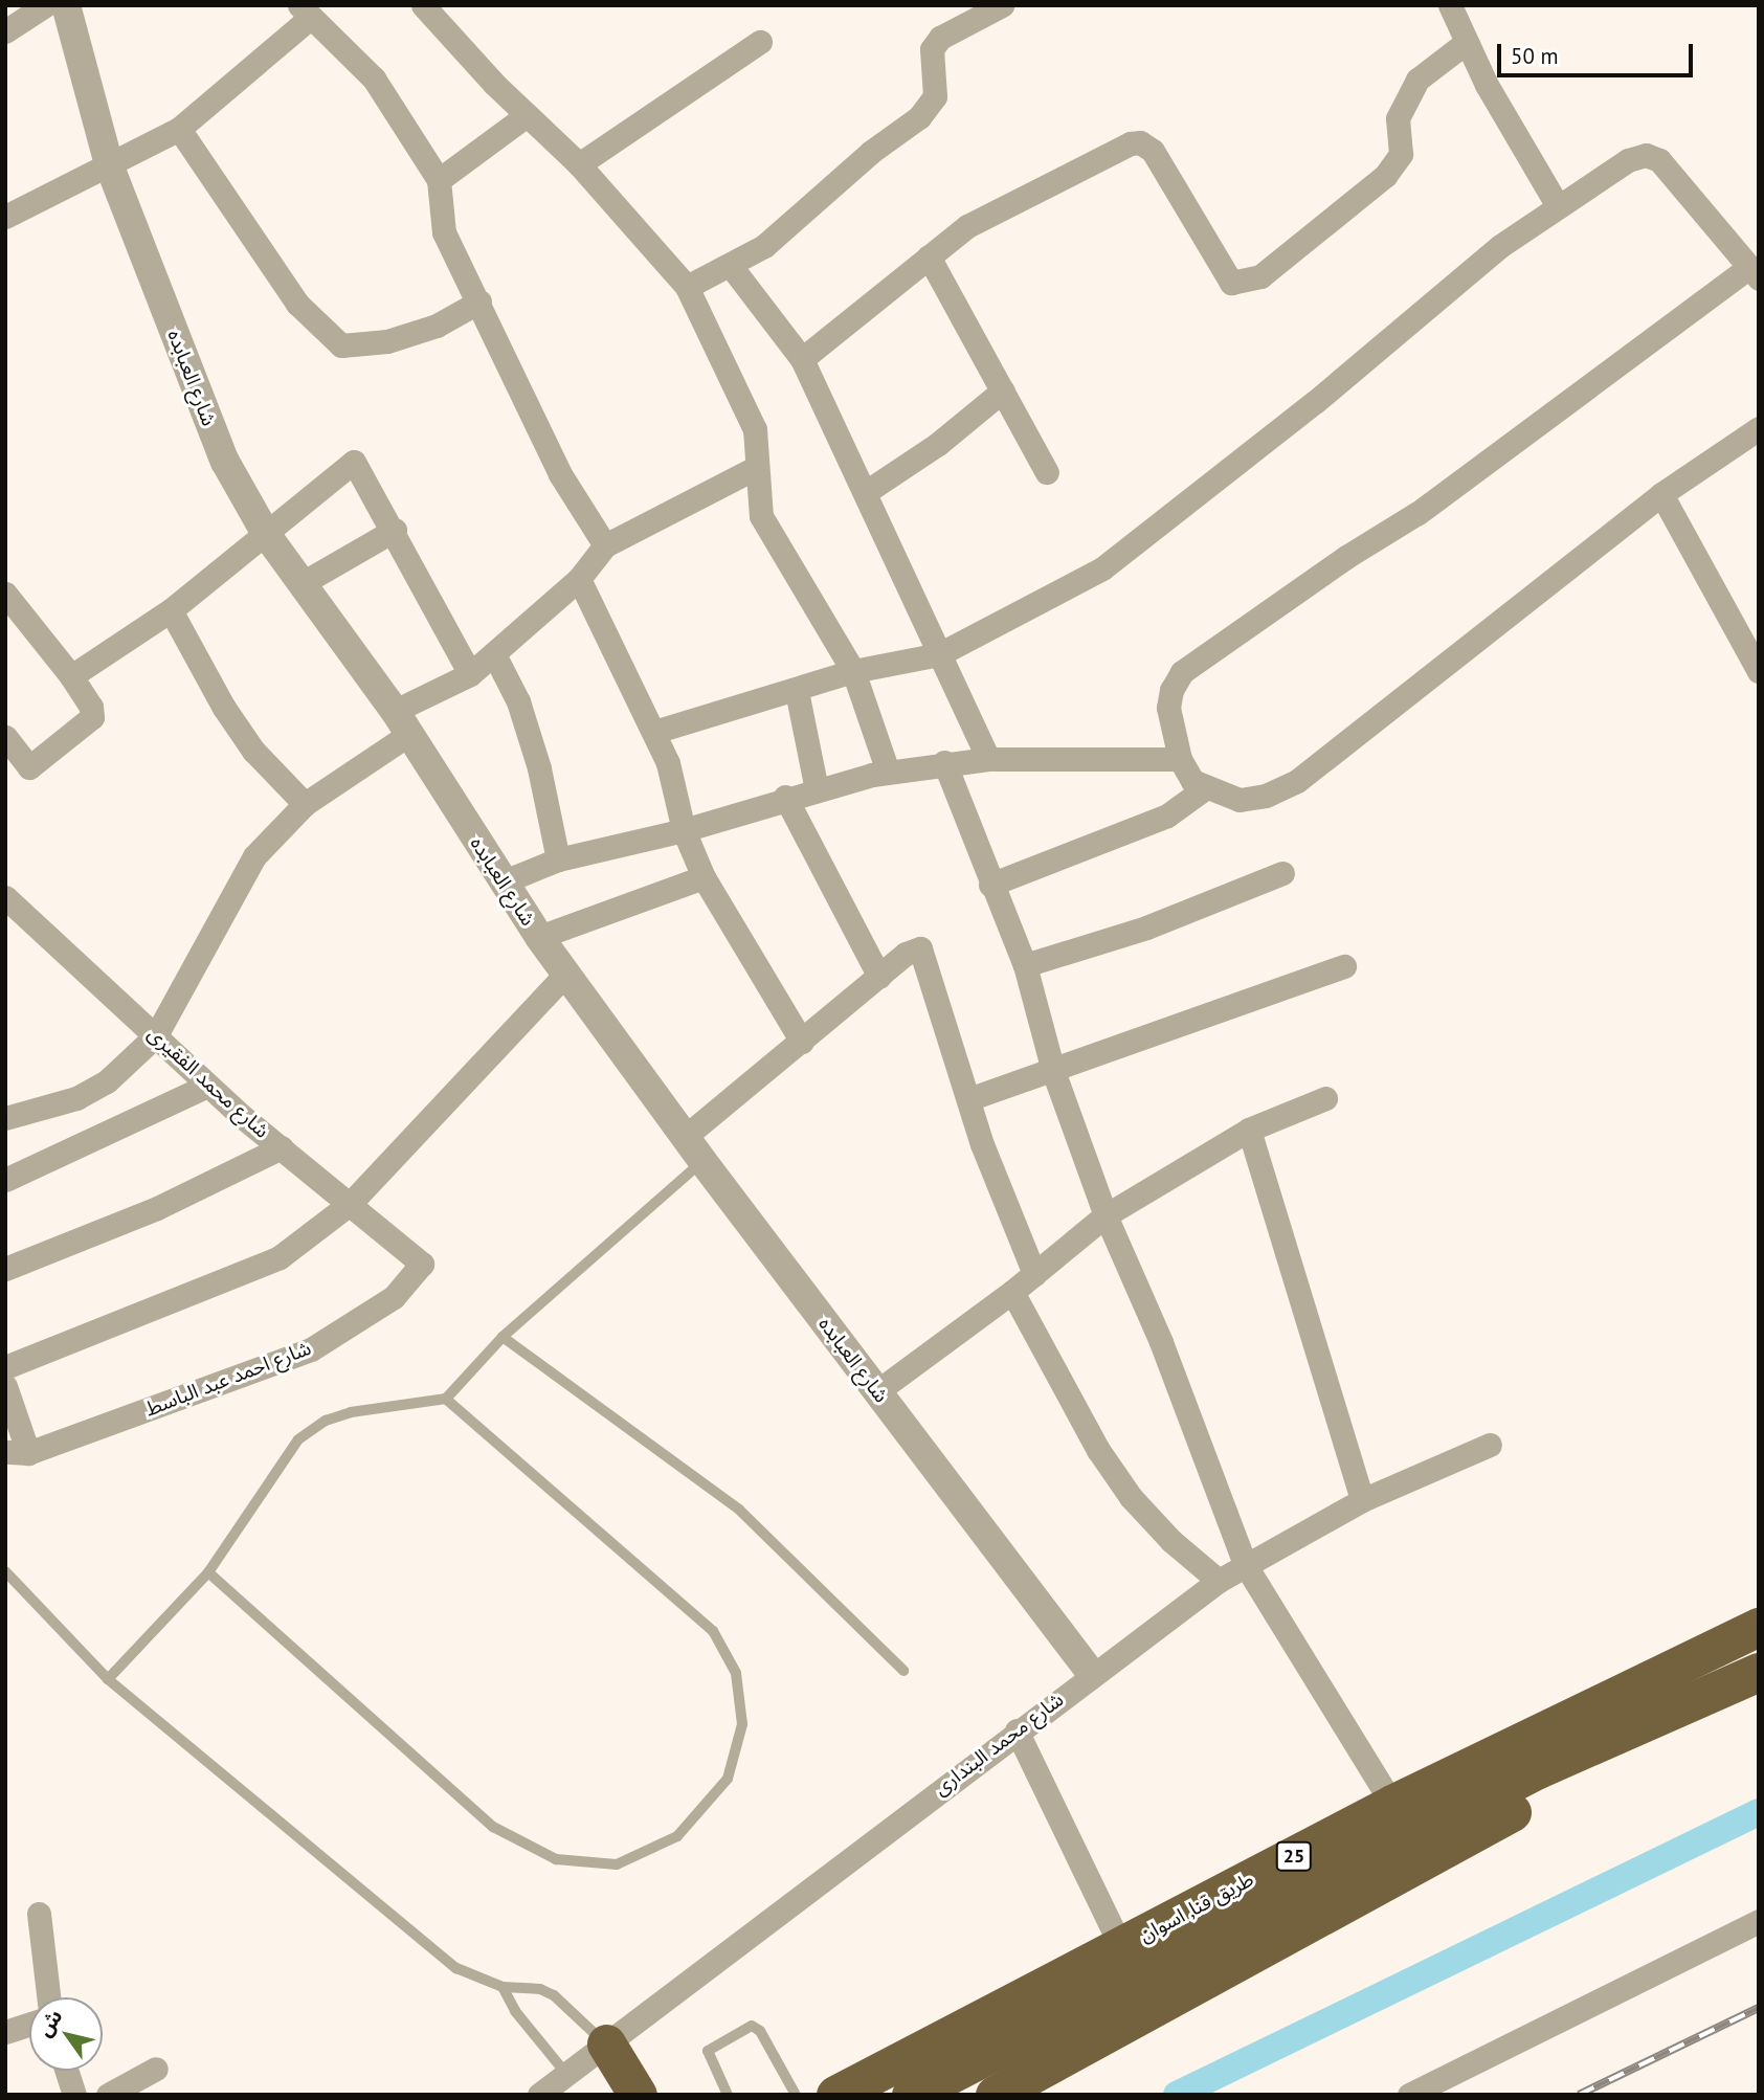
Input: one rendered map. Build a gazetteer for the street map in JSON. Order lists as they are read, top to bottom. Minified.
{"streets":{"highway":["25","طريق قنا, اسوان"],"street":["شارع العبابده","شارع محمد الفقيرى","شارع احمد عبد الباسط","شارع محمد البندارى"]},"crossings":[["شارع العبابده","شارع محمد البندارى"],["شارع محمد الفقيرى","شارع احمد عبد الباسط"]],"scale_bar":"50 m","north":"top left"}
